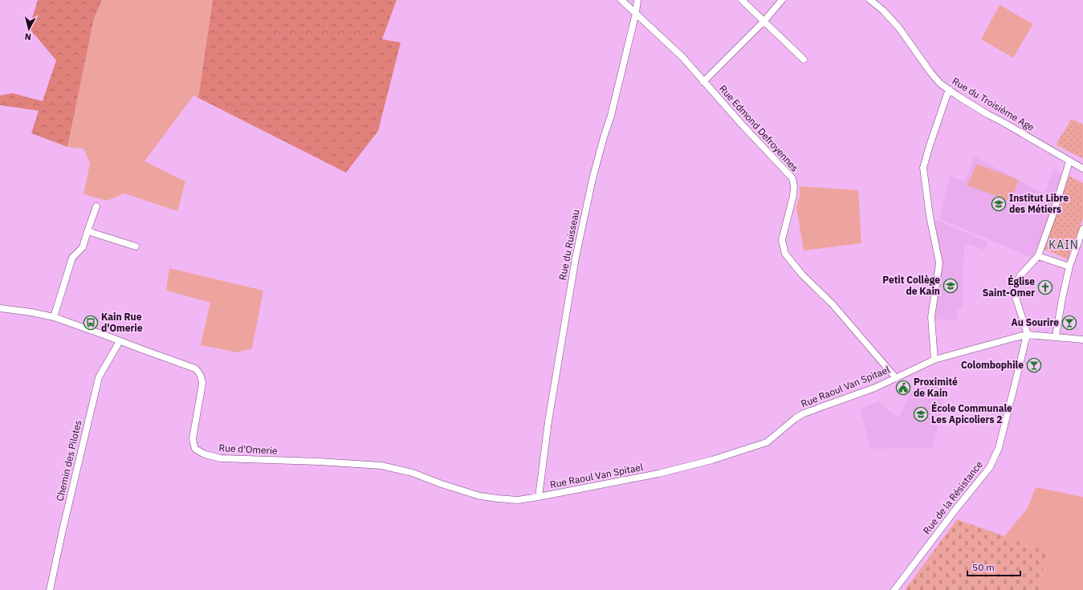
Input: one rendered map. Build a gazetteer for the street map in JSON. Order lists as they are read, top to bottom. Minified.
{"streets":{"street":["Rue du Troisième Age","Rue Edmond Defroyennes","Rue du Ruisseau","Rue Raoul Van Spitael","Rue d'Omerie","Chemin des Pilotes","Rue de la Résistance"]},"crossings":[["Rue Edmond Defroyennes","Rue du Ruisseau"],["Rue Edmond Defroyennes","Rue Raoul Van Spitael"],["Rue du Ruisseau","Rue Raoul Van Spitael"],["Rue Raoul Van Spitael","Rue d'Omerie"],["Rue Raoul Van Spitael","Rue de la Résistance"],["Rue d'Omerie","Chemin des Pilotes"]],"districts":["KAIN"],"places":{"school or university":["Institut Libre des Métiers","Petit Collège de Kain","École Communale Les Apicoliers 2"],"church":["Église Saint-Omer"],"bus stop":["Kain Rue d'Omerie"],"bar":["Au Sourire","Colombophile"],"public building":["Proximité de Kain"]},"scale_bar":"50 m","north":"bottom"}
